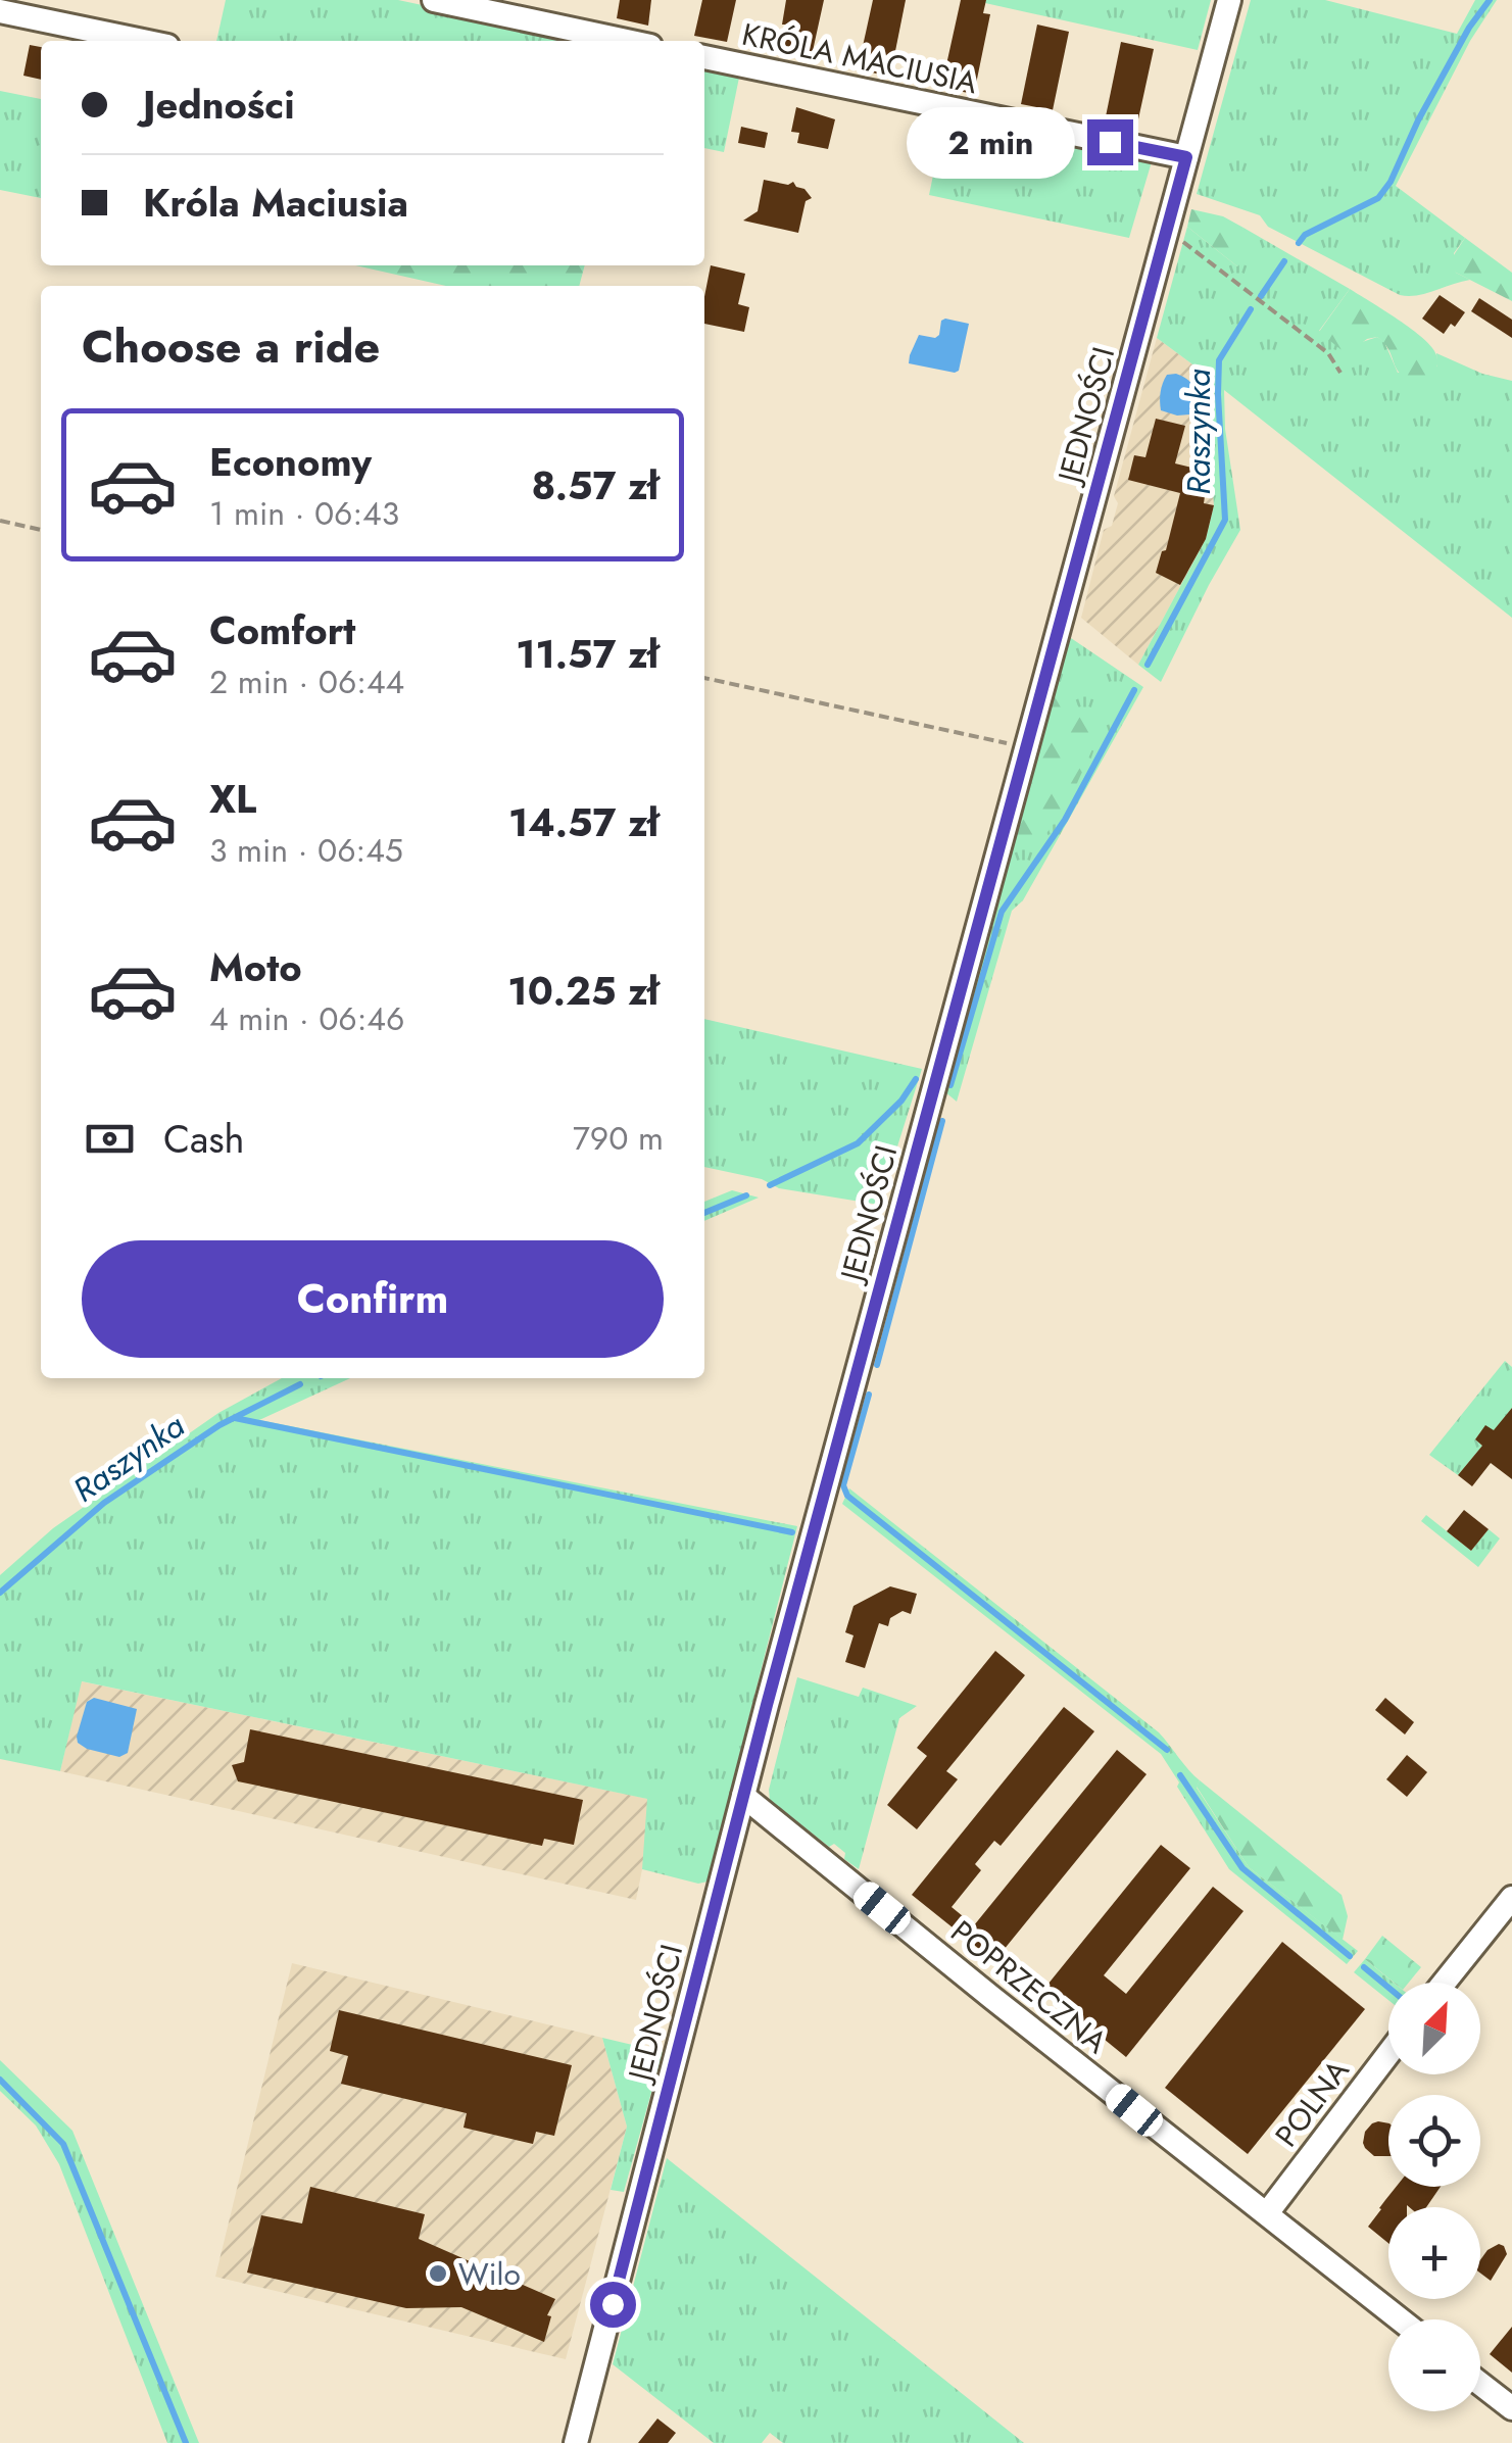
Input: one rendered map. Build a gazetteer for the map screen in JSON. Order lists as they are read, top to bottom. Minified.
{"streets":{"street":["KRÓLA MACIUSIA","JEDNOŚCI","POPRZECZNA","POLNA"]},"crossings":[["KRÓLA MACIUSIA","JEDNOŚCI"],["JEDNOŚCI","POPRZECZNA"],["POPRZECZNA","POLNA"]],"water":["Raszynka"],"places":["Wilo"],"north":"top right","page":{"banner":["Jedności","Króla Maciusia"],"bubble":"2 min","heading":"Choose a ride","list":[{"name":"Economy","note":"1 min · 06:43","value":"8.57 zł"},{"name":"Comfort","note":"2 min · 06:44","value":"11.57 zł"},{"name":"XL","note":"3 min · 06:45","value":"14.57 zł"},{"name":"Moto","note":"4 min · 06:46","value":"10.25 zł"}],"pay":["Cash","790 m"],"buttons":"Confirm","map_buttons":["+","−"]}}
